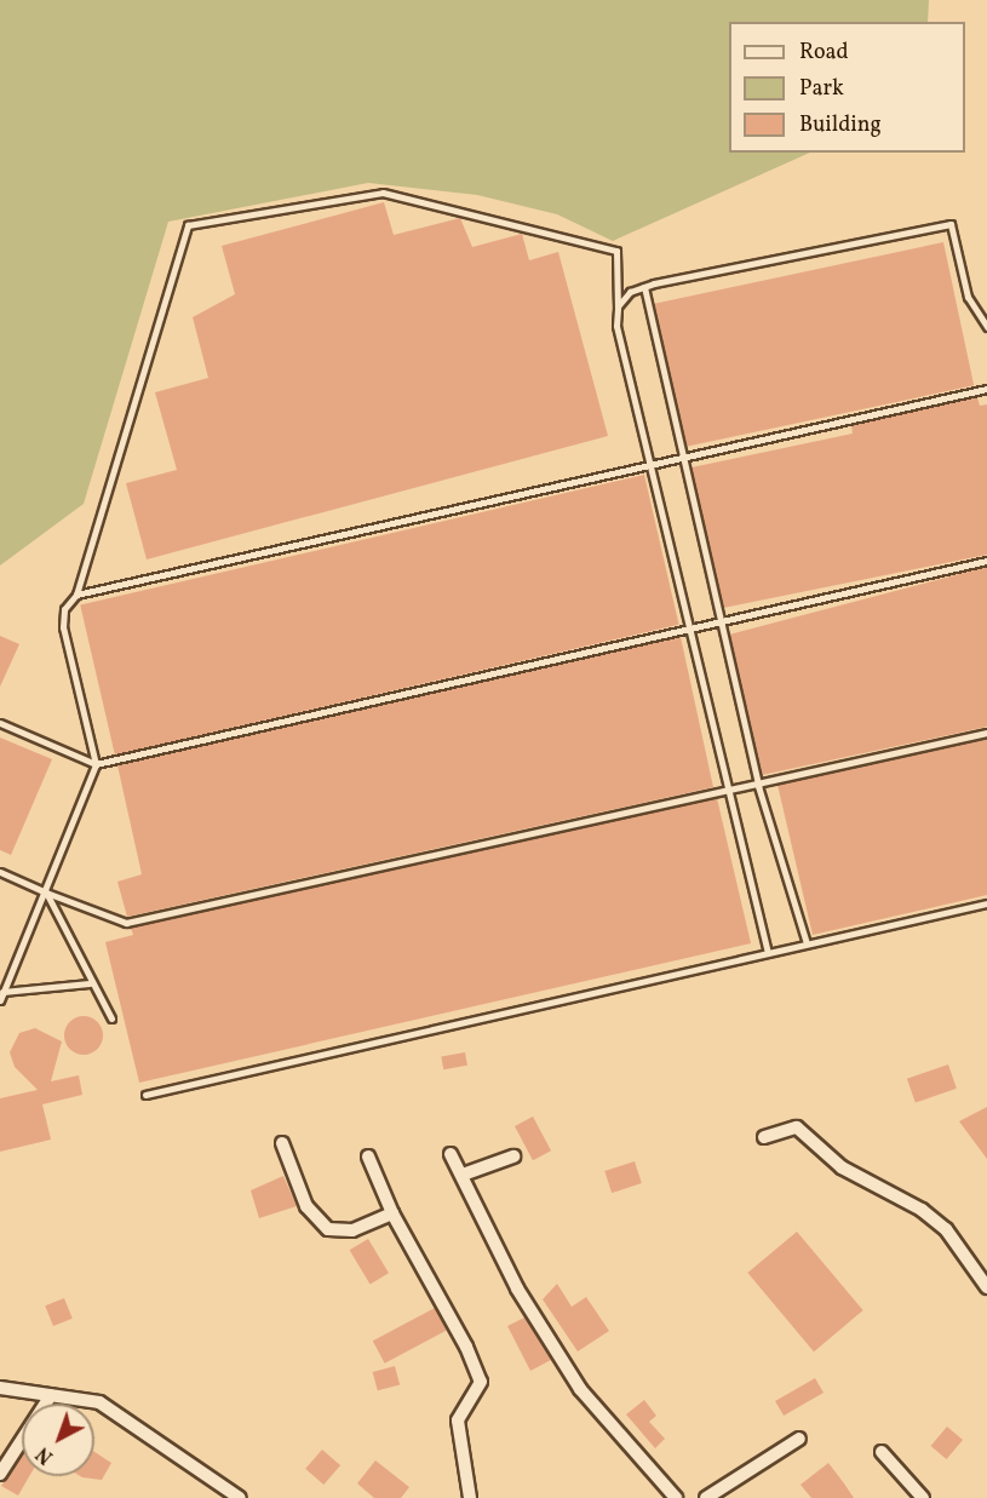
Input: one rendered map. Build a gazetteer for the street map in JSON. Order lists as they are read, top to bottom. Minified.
{"legend":["Road","Park","Building"],"north":"bottom left"}
